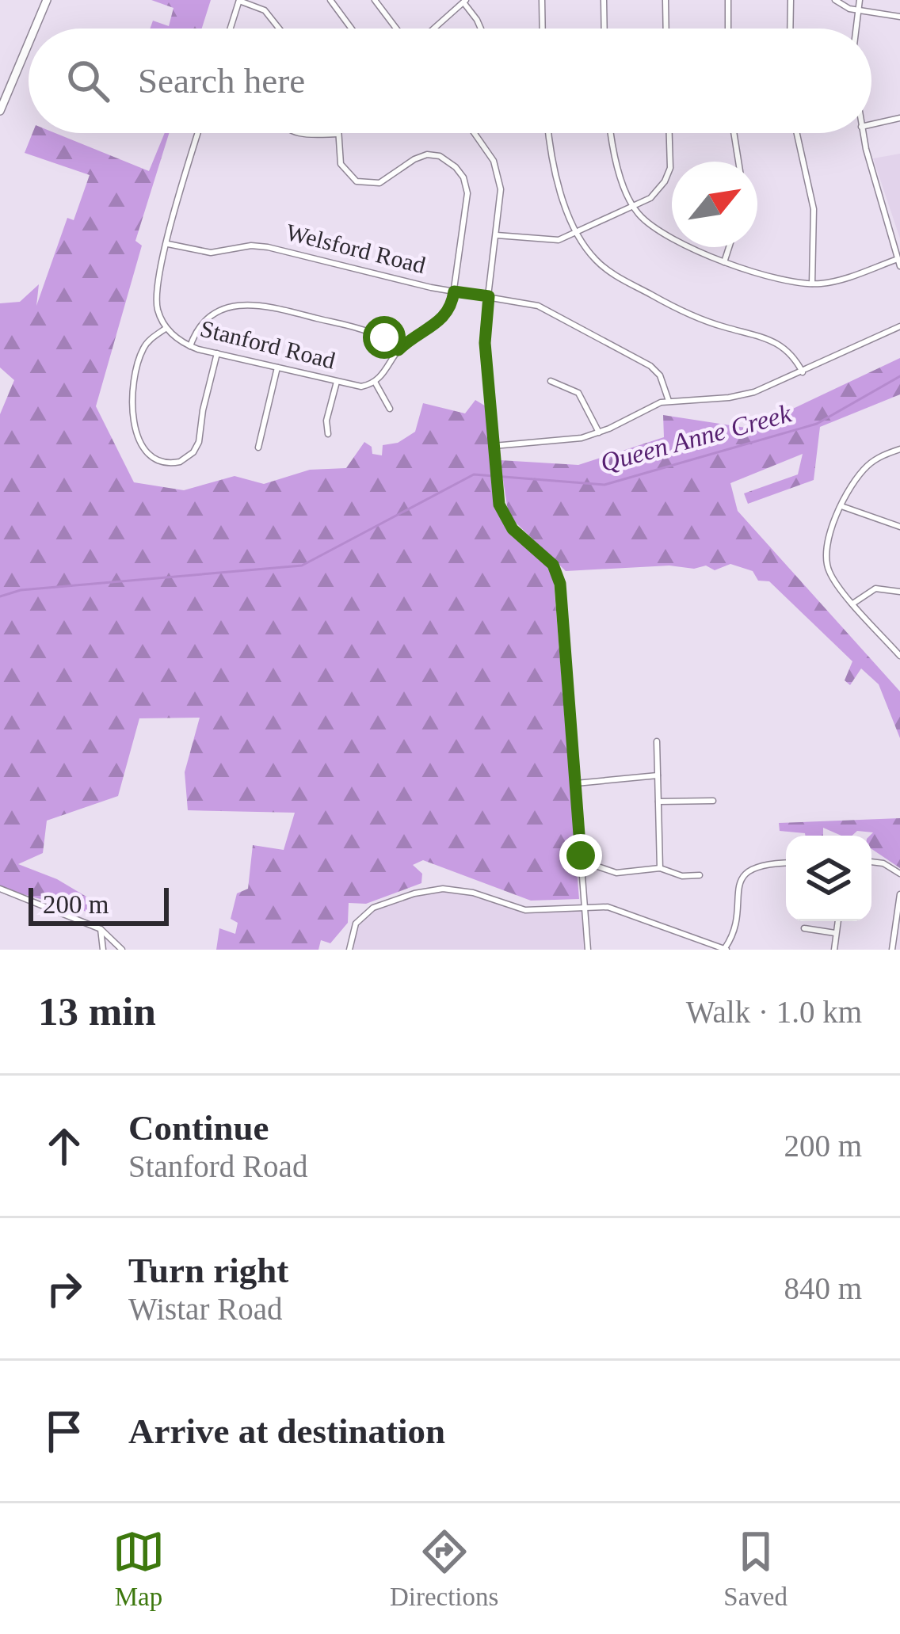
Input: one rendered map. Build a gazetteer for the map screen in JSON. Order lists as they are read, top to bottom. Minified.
{"streets":{"street":["Welsford Road","Stanford Road"]},"crossings":[["Welsford Road","Stanford Road"]],"water":["Queen Anne Creek"],"scale_bar":"200 m","north":"top right","page":{"search":"Search here","scale":"200 m","heading":["13 min","Walk · 1.0 km"],"list":[["Continue","Stanford Road","200 m"],["Turn right","Wistar Road","840 m"],"Arrive at destination"],"nav":["Map","Directions","Saved"]}}
